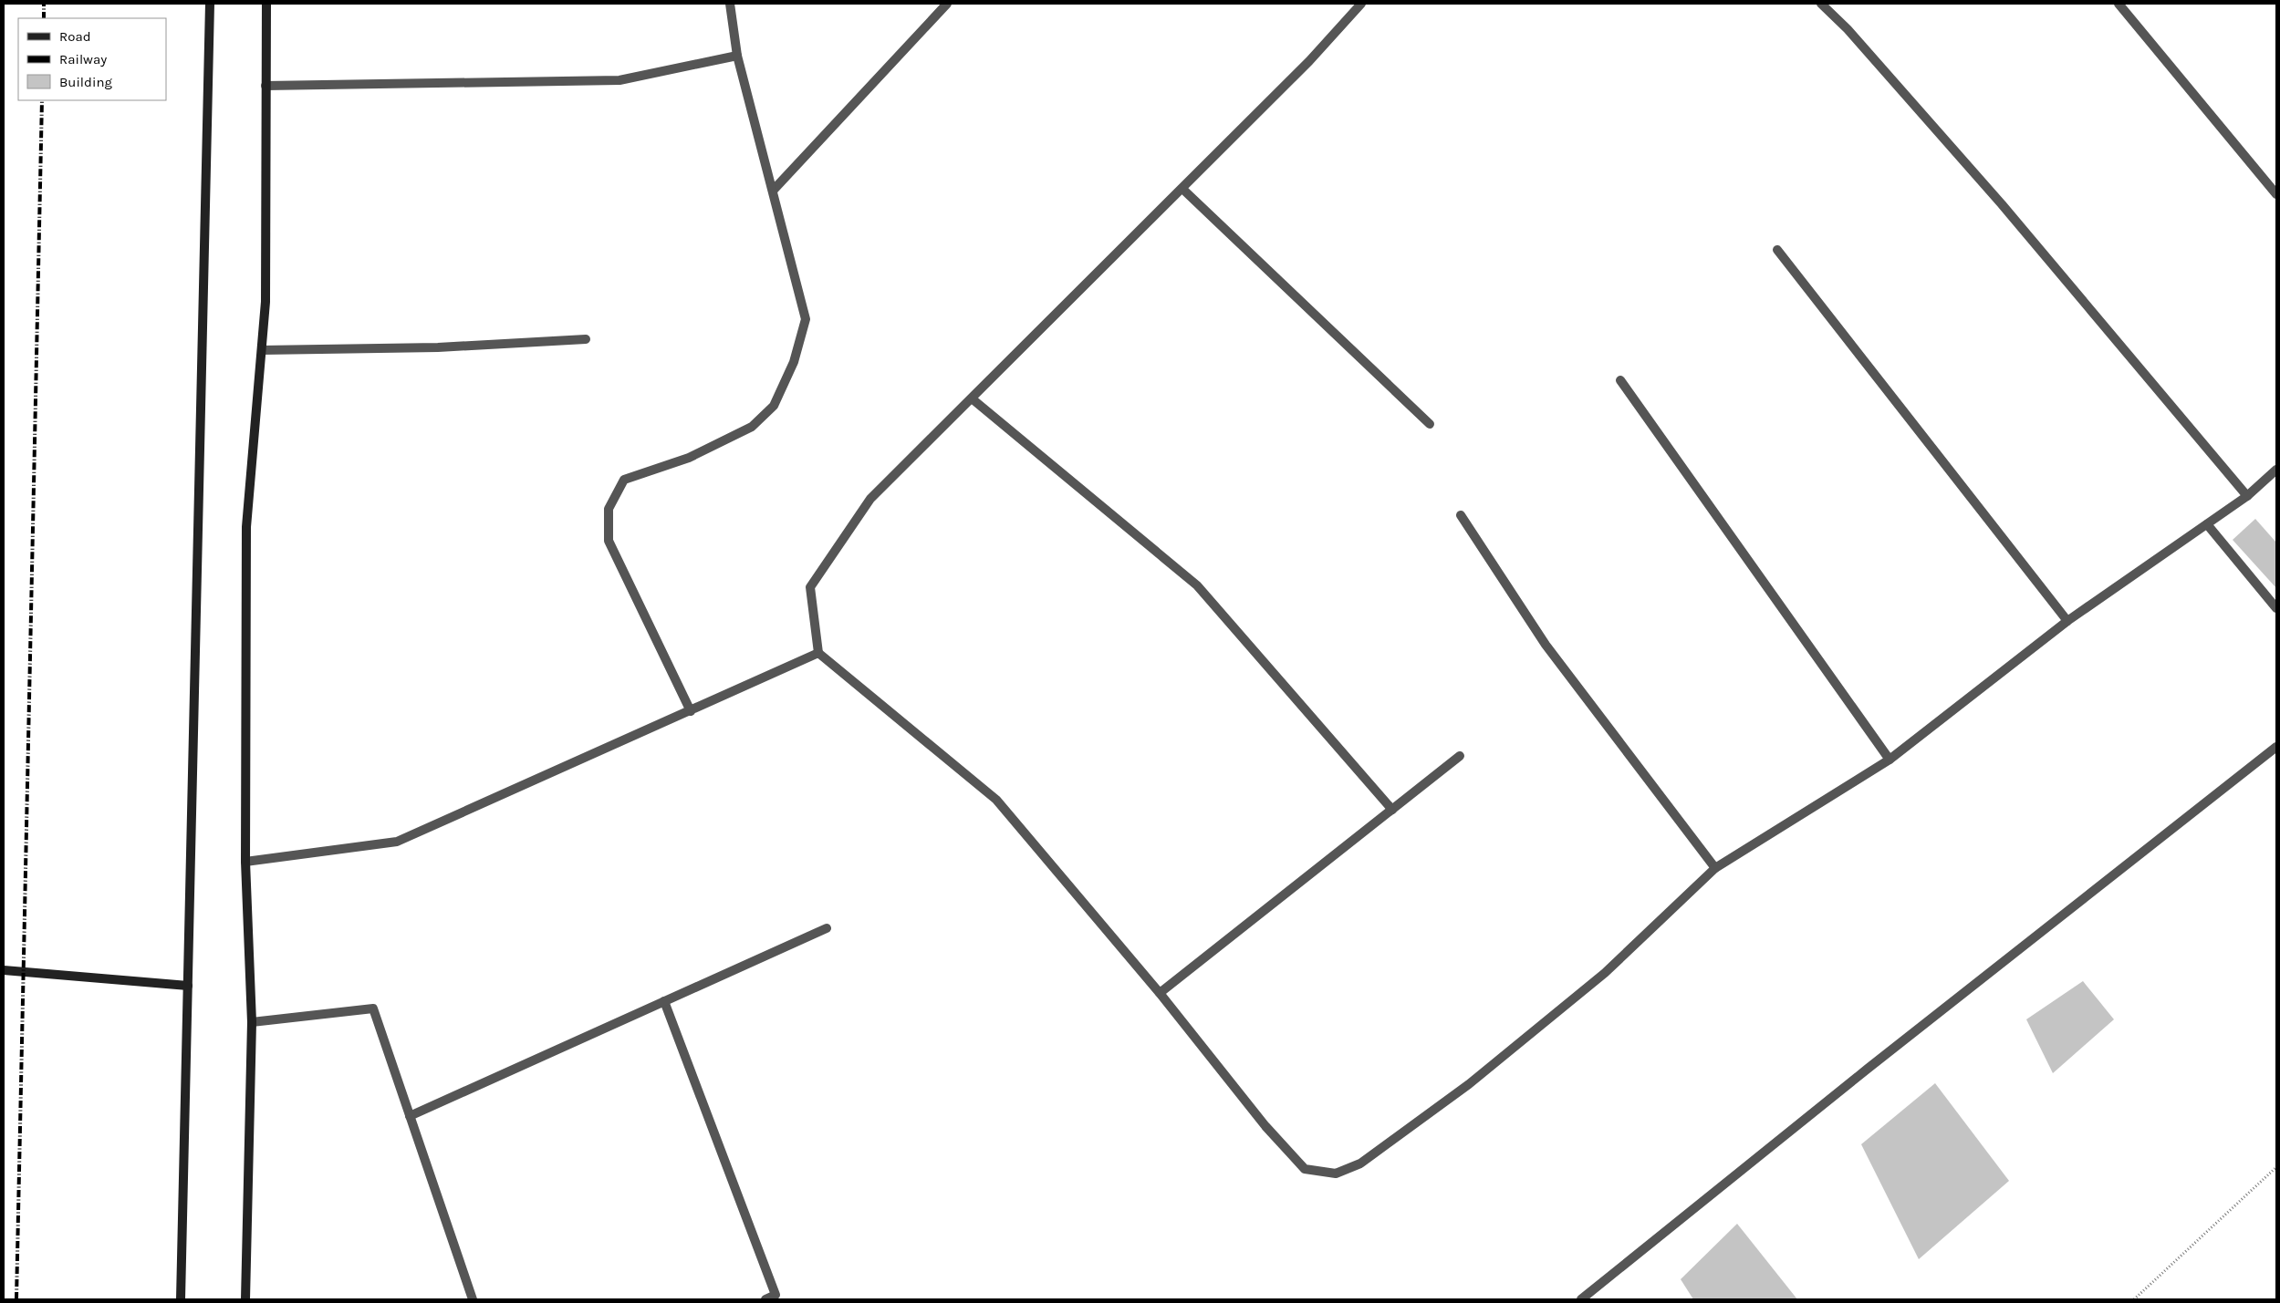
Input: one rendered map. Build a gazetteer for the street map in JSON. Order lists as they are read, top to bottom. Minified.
{"legend":["Road","Railway","Building"]}
